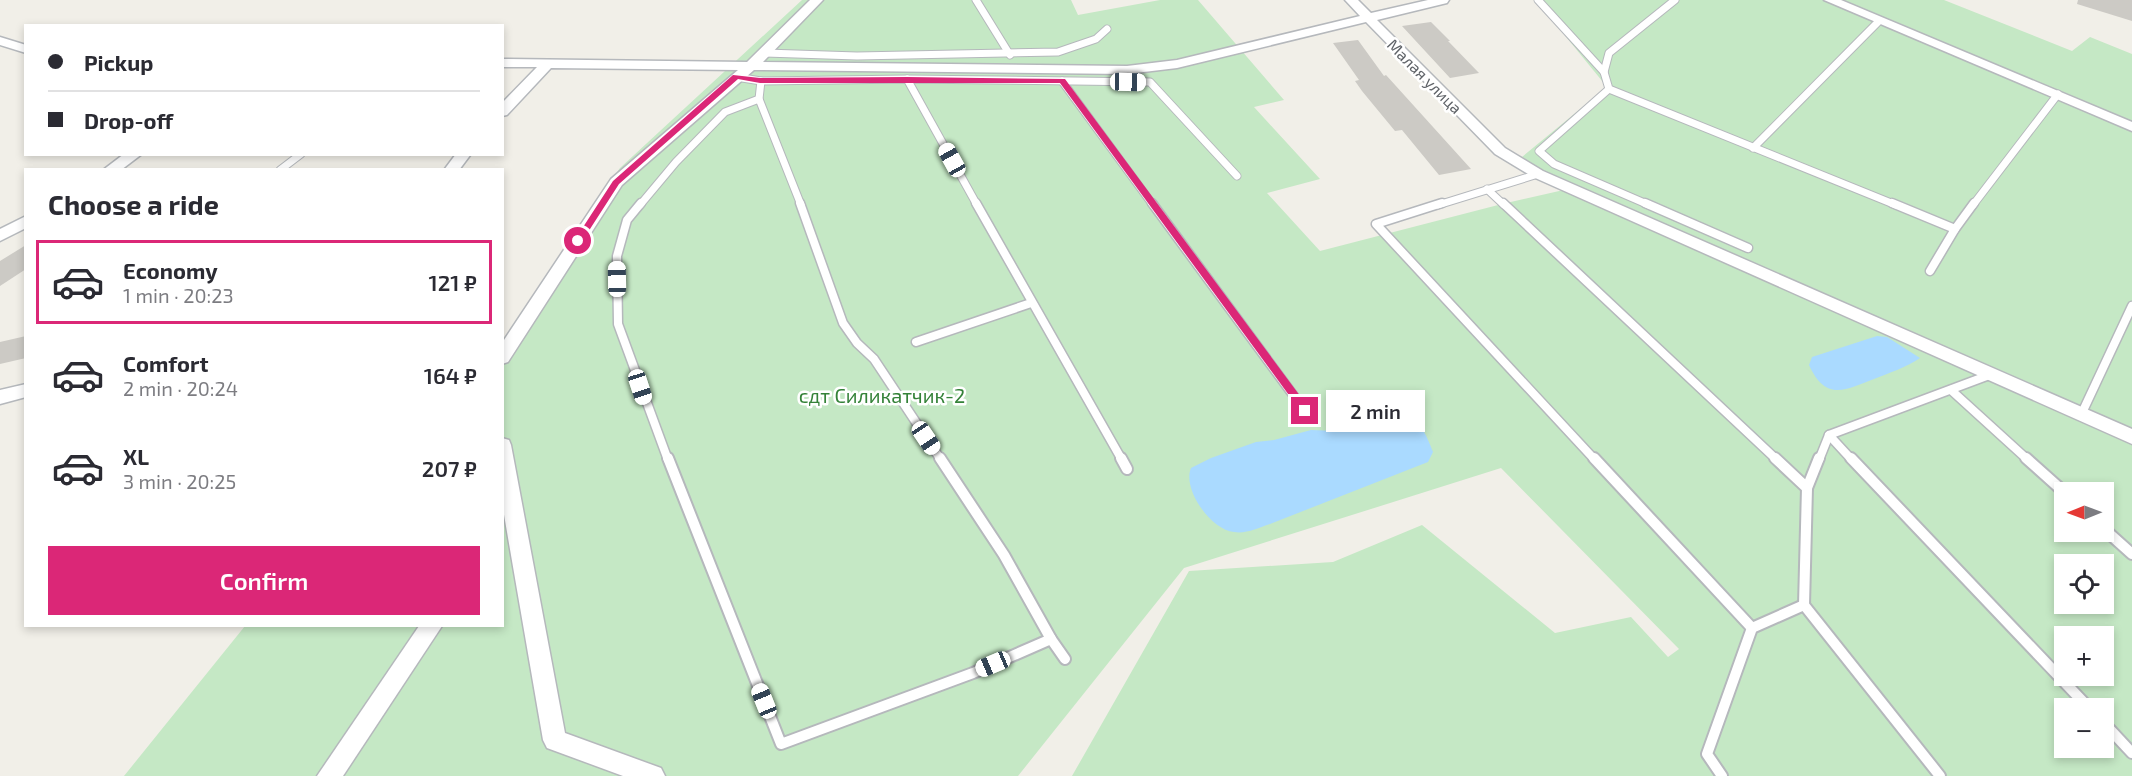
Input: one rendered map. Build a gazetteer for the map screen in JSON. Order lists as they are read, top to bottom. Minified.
{"streets":{"street":["Малая улица"]},"parks":["сдт Силикатчик-2"],"north":"left","page":{"banner":["Pickup","Drop-off"],"heading":"Choose a ride","list":[{"name":"Economy","note":"1 min · 20:23","value":"121 ₽"},{"name":"Comfort","note":"2 min · 20:24","value":"164 ₽"},{"name":"XL","note":"3 min · 20:25","value":"207 ₽"}],"bubble":"2 min","map_buttons":["+","−"],"buttons":"Confirm"}}
